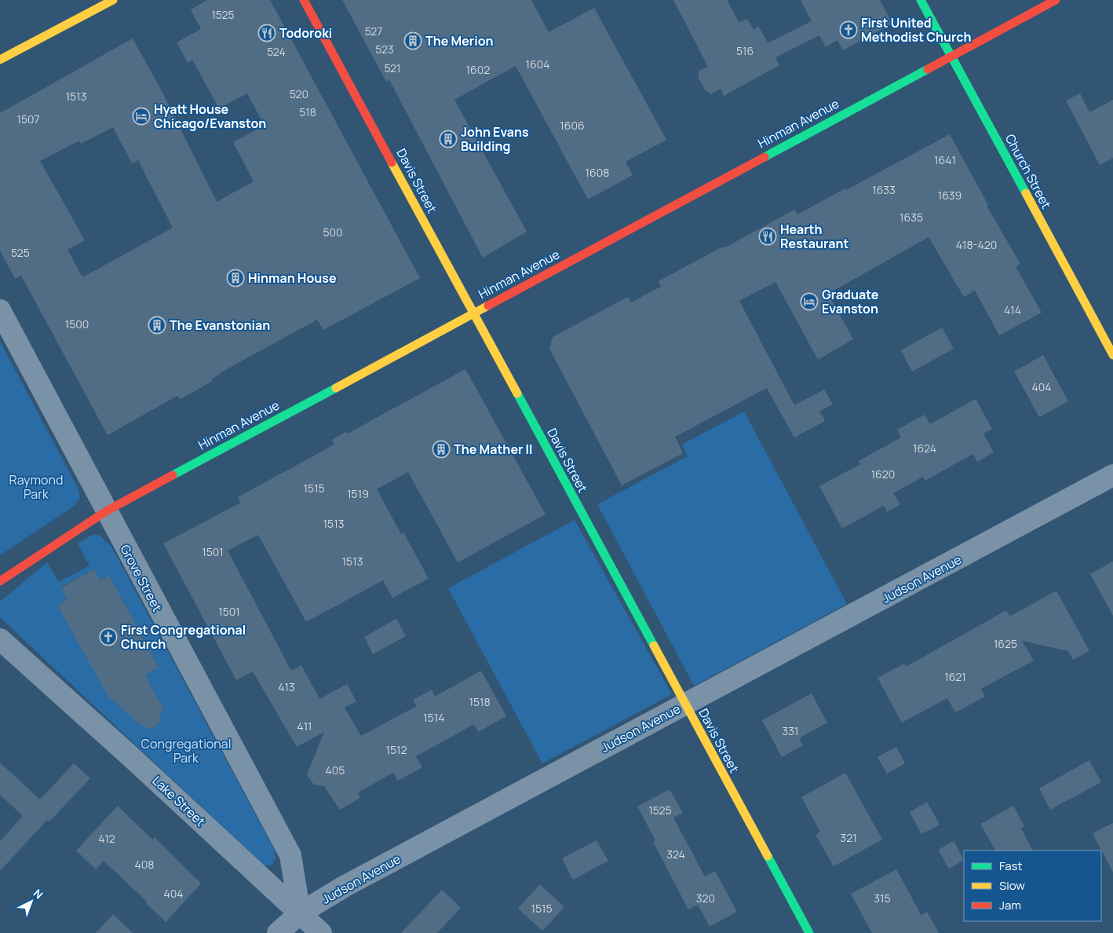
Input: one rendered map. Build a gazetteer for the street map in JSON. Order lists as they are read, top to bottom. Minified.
{"streets":{"street":["Hinman Avenue","Church Street","Davis Street","Grove Street","Judson Avenue","Lake Street"]},"crossings":[["Hinman Avenue","Church Street"],["Hinman Avenue","Davis Street"],["Hinman Avenue","Grove Street"],["Davis Street","Judson Avenue"],["Grove Street","Judson Avenue"],["Grove Street","Lake Street"],["Judson Avenue","Lake Street"]],"parks":["Raymond Park","Congregational Park"],"places":{"church":["First United Methodist Church","First Congregational Church"],"restaurant":["Todoroki","Hearth Restaurant"],"building":["The Merion","John Evans Building","Hinman House","The Evanstonian","The Mather II"],"hotel":["Hyatt House Chicago/Evanston","Graduate Evanston"]},"house_numbers":["1525","527","523","516","524","1604","521","1602","520","1513","518","1507","1606","1641","1608","1633","1639","1635","500","418-420","525","414","1500","404","1624","1620","1515","1519","1513","1501","1513","1501","1625","1621","413","1518","1514","411","331","1512","405","1525","321","412","324","408","404","320","315","1515"],"legend":["Fast","Slow","Jam"],"north":"top right"}
